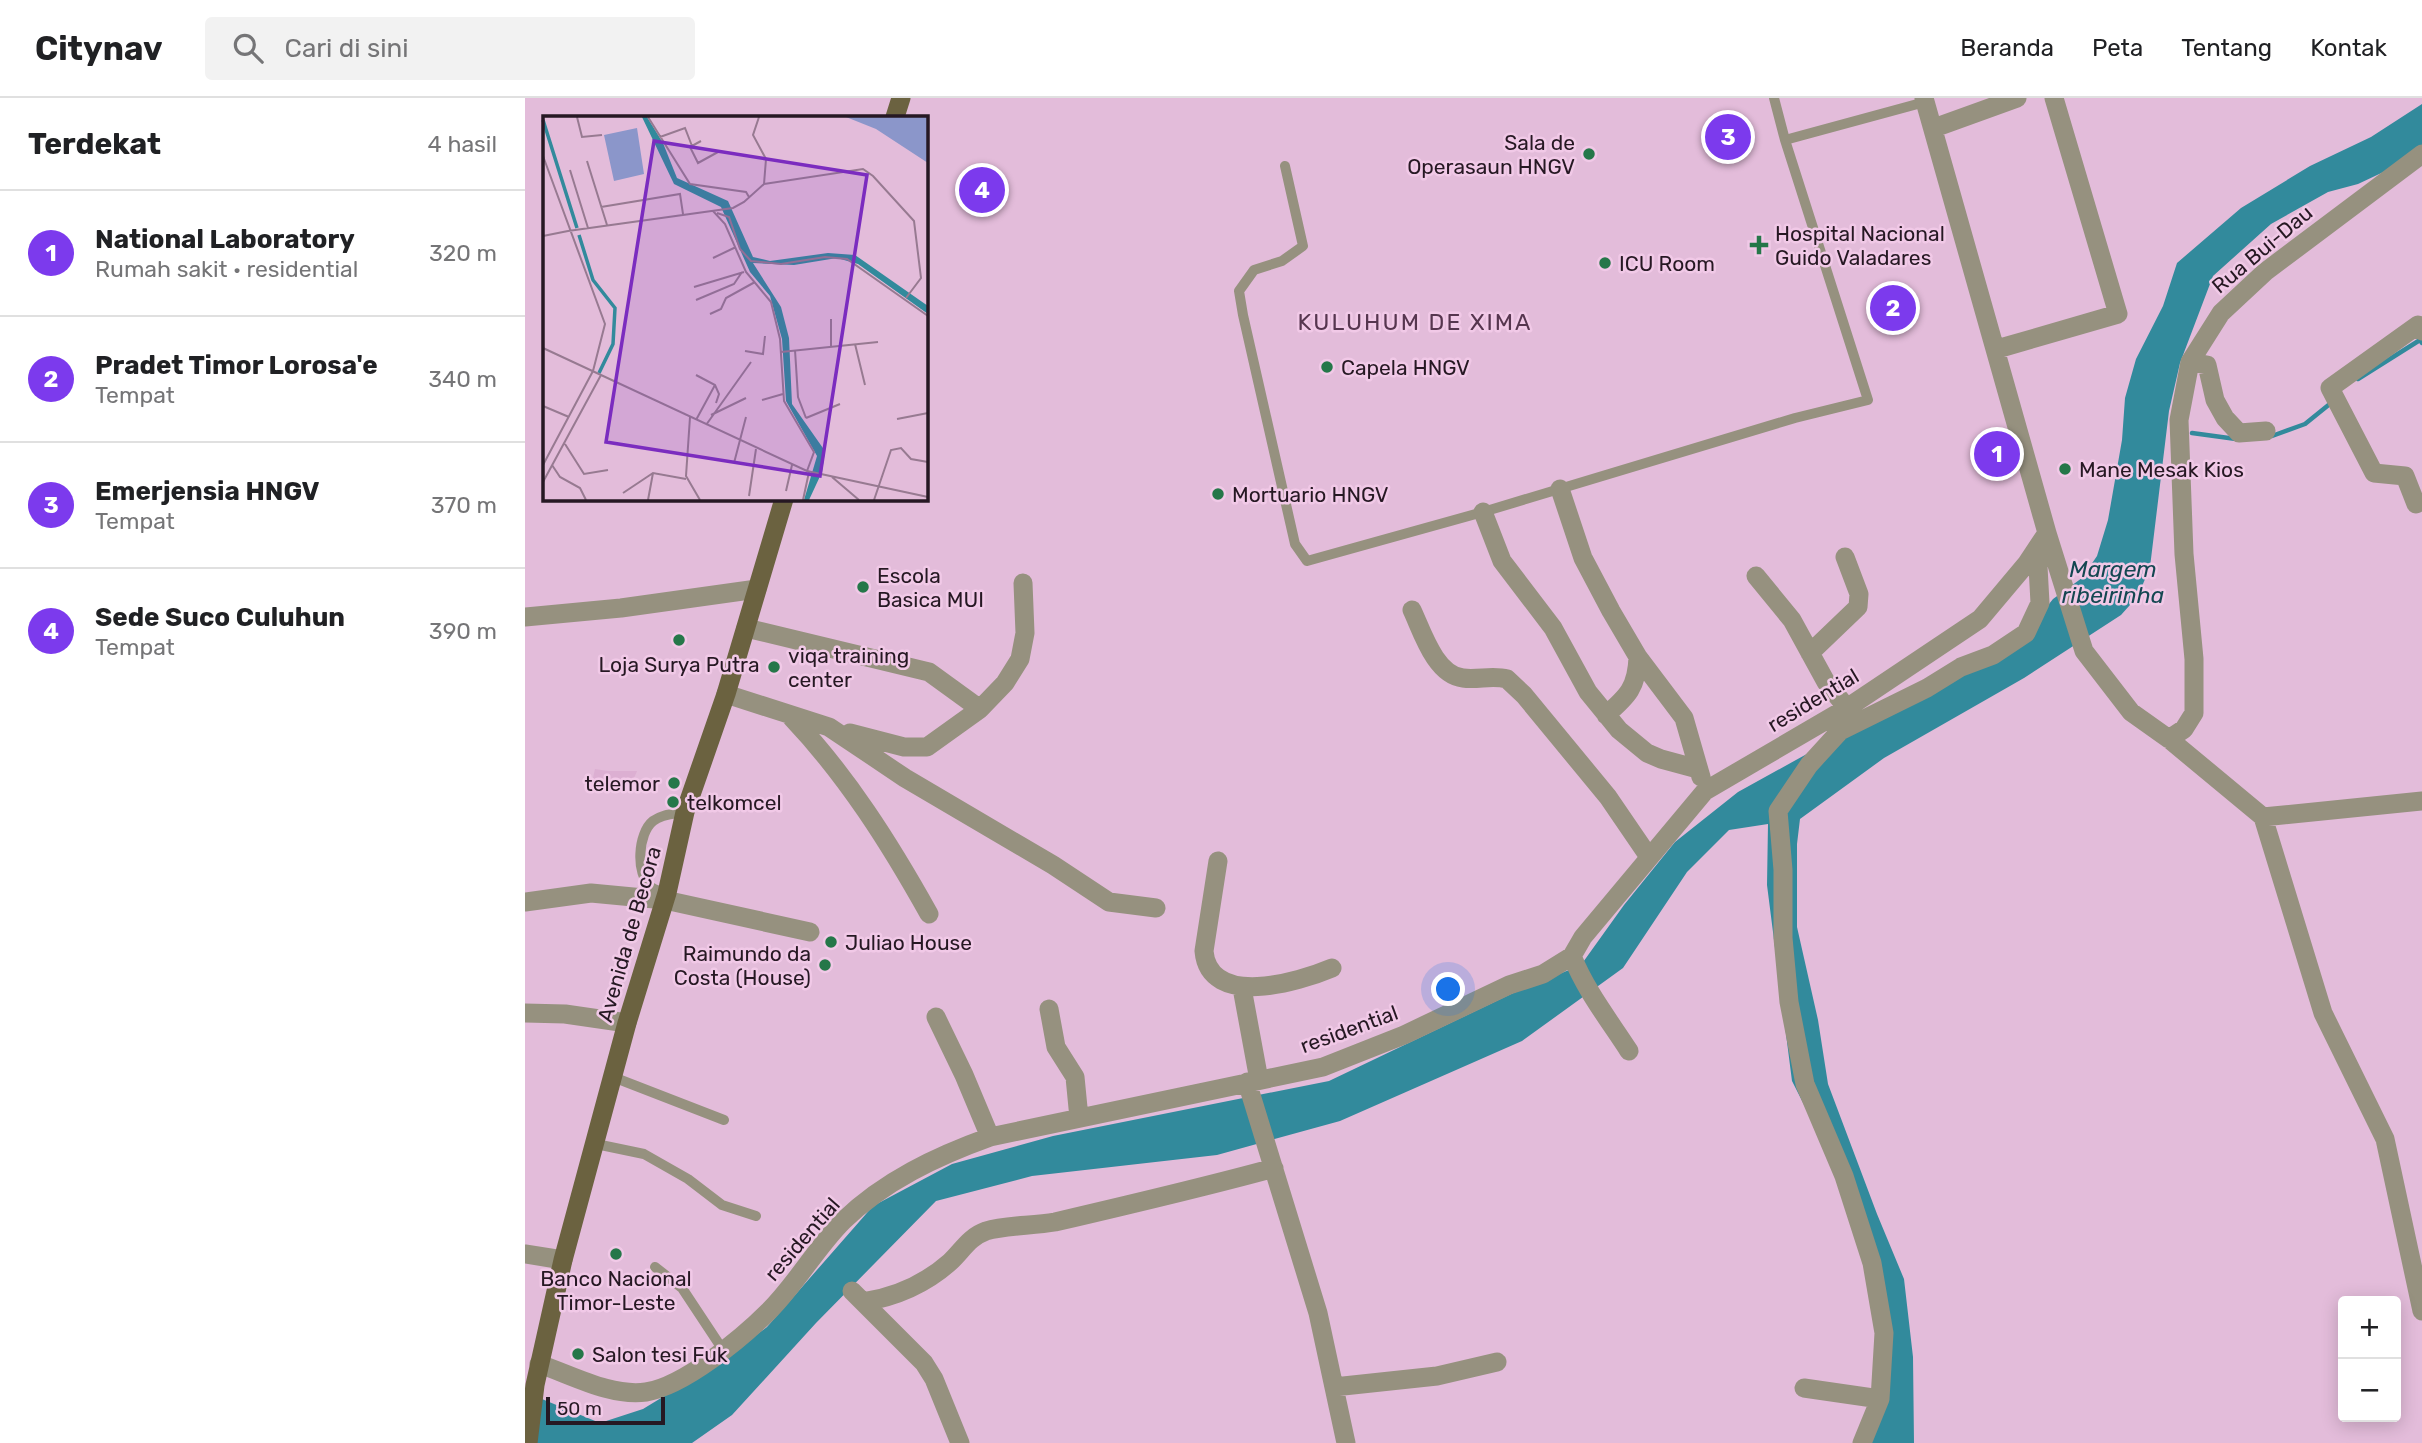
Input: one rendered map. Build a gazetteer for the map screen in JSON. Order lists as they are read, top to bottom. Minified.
{"streets":{"main road":["Avenida de Becora"],"street":["Rua Bui-Dau","residential"]},"crossings":[["residential","Avenida de Becora"]],"districts":["KULUHUM DE XIMA"],"water":["Margem ribeirinha"],"places":{"other":["Sala de Operasaun HNGV","ICU Room","Capela HNGV","Mane Mesak Kios","Mortuario HNGV","Escola Basica MUI","Loja Surya Putra","viqa training center","telemor","telkomcel","Juliao House","Raimundo da Costa (House)","Banco Nacional Timor-Leste","Salon tesi Fuk"],"health":["Hospital Nacional Guido Valadares"]},"scale_bar":"50 m","page":{"header":"Citynav","search":"Cari di sini","nav":["Beranda","Peta","Tentang","Kontak"],"heading":["Terdekat","4 hasil"],"pins":["3","4","2","1"],"list":[{"mark":"1","name":"National Laboratory","note":"Rumah sakit · residential","value":"320 m"},{"mark":"2","name":"Pradet Timor Lorosa'e","note":"Tempat","value":"340 m"},{"mark":"3","name":"Emerjensia HNGV","note":"Tempat","value":"370 m"},{"mark":"4","name":"Sede Suco Culuhun","note":"Tempat","value":"390 m"}],"map_buttons":["+","−"],"scale":"50 m"}}
